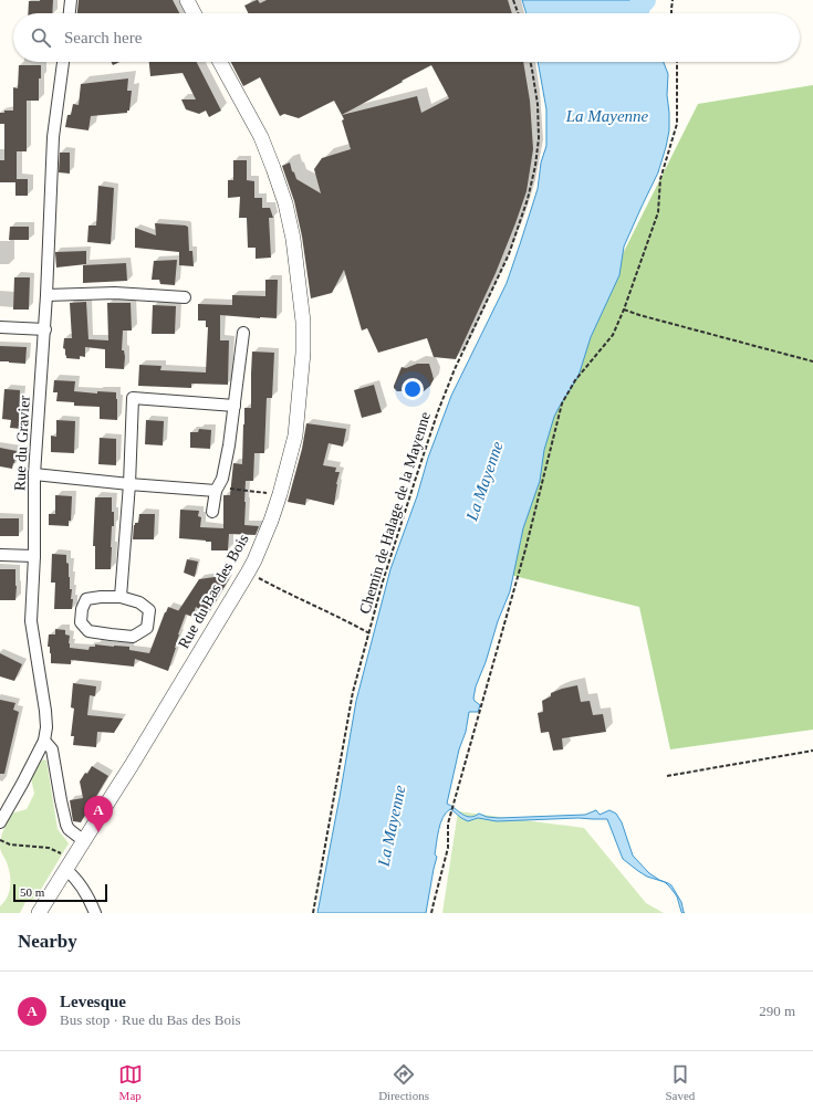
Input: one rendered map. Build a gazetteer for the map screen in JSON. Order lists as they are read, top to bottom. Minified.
{"streets":{"street":["Rue du Gravier","Rue du Bas des Bois"],"path":["Chemin de Halage de la Mayenne"]},"water":["La Mayenne"],"scale_bar":"50 m","page":{"search":"Search here","pins":"A","scale":"50 m","heading":"Nearby","list":[{"mark":"A","name":"Levesque","note":"Bus stop · Rue du Bas des Bois","value":"290 m"}],"nav":["Map","Directions","Saved"]}}
